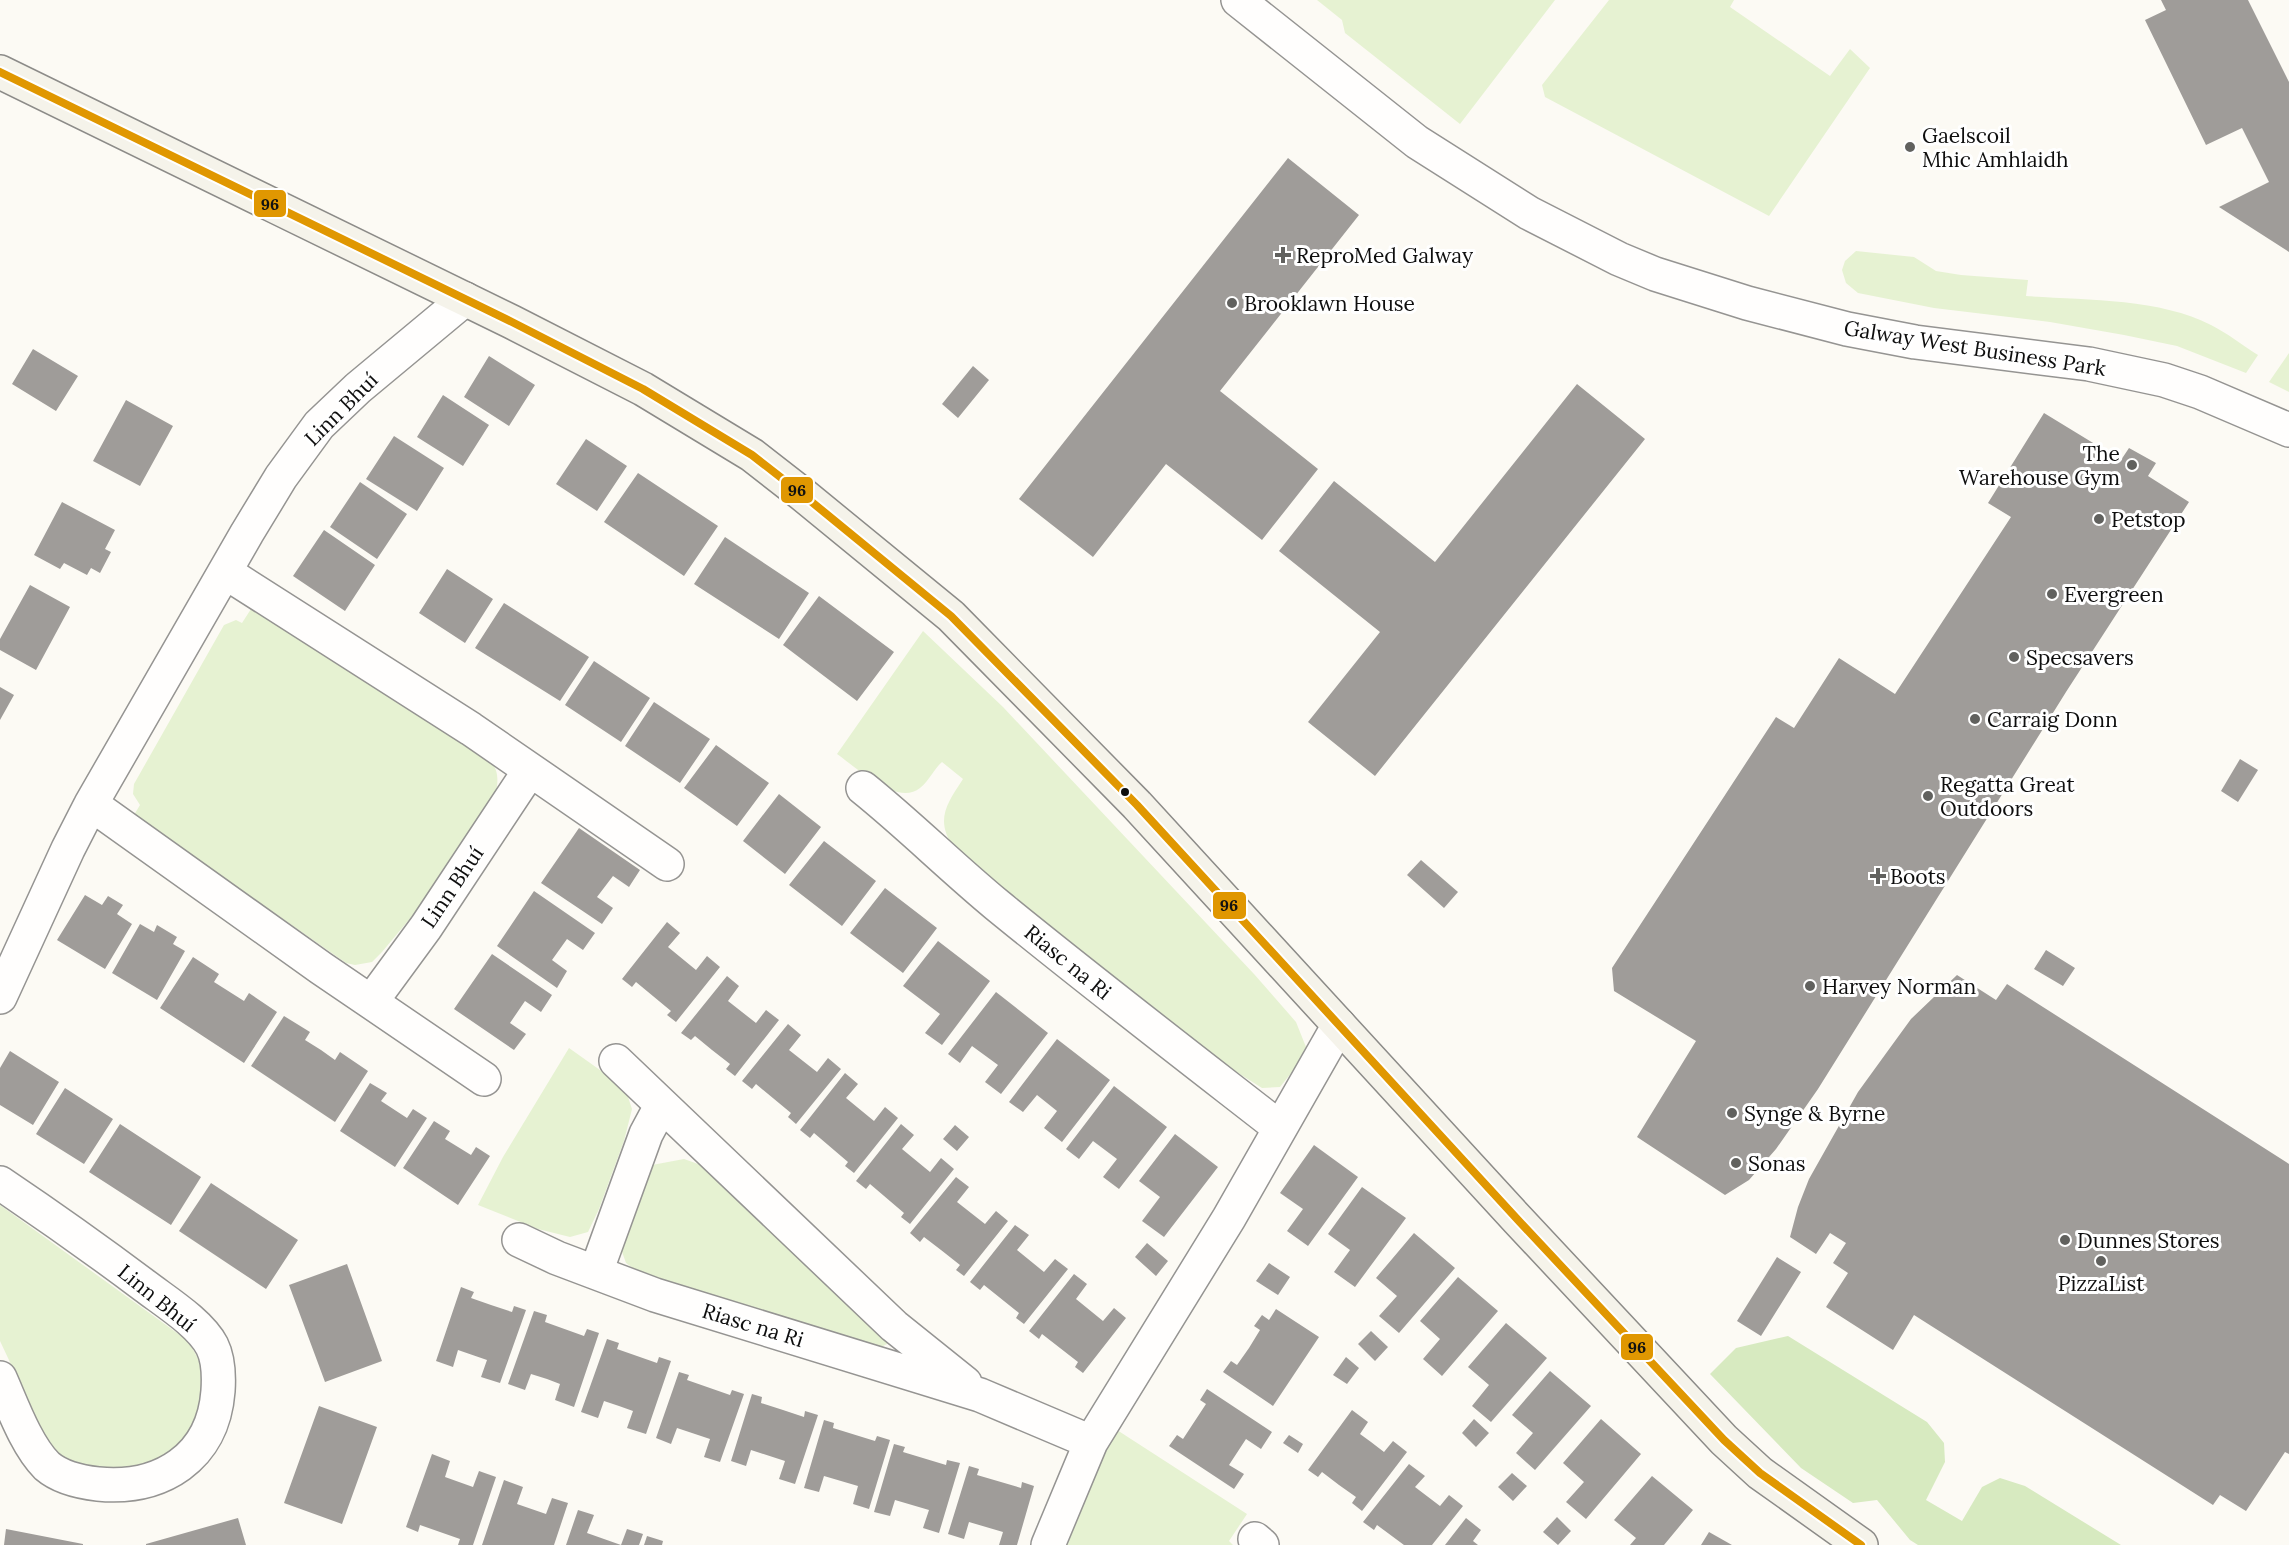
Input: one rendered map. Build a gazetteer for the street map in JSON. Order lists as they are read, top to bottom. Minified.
{"streets":{"street":["Galway West Business Park","Linn Bhuí","Riasc na Ri"]},"places":{"other":["Gaelscoil Mhic Amhlaidh","Brooklawn House","The Warehouse Gym","Petstop","Evergreen","Specsavers","Carraig Donn","Regatta Great Outdoors","Harvey Norman","Synge & Byrne","Sonas","Dunnes Stores","PizzaList"],"health":["ReproMed Galway","Boots"]},"lines":["transit line 96"]}
